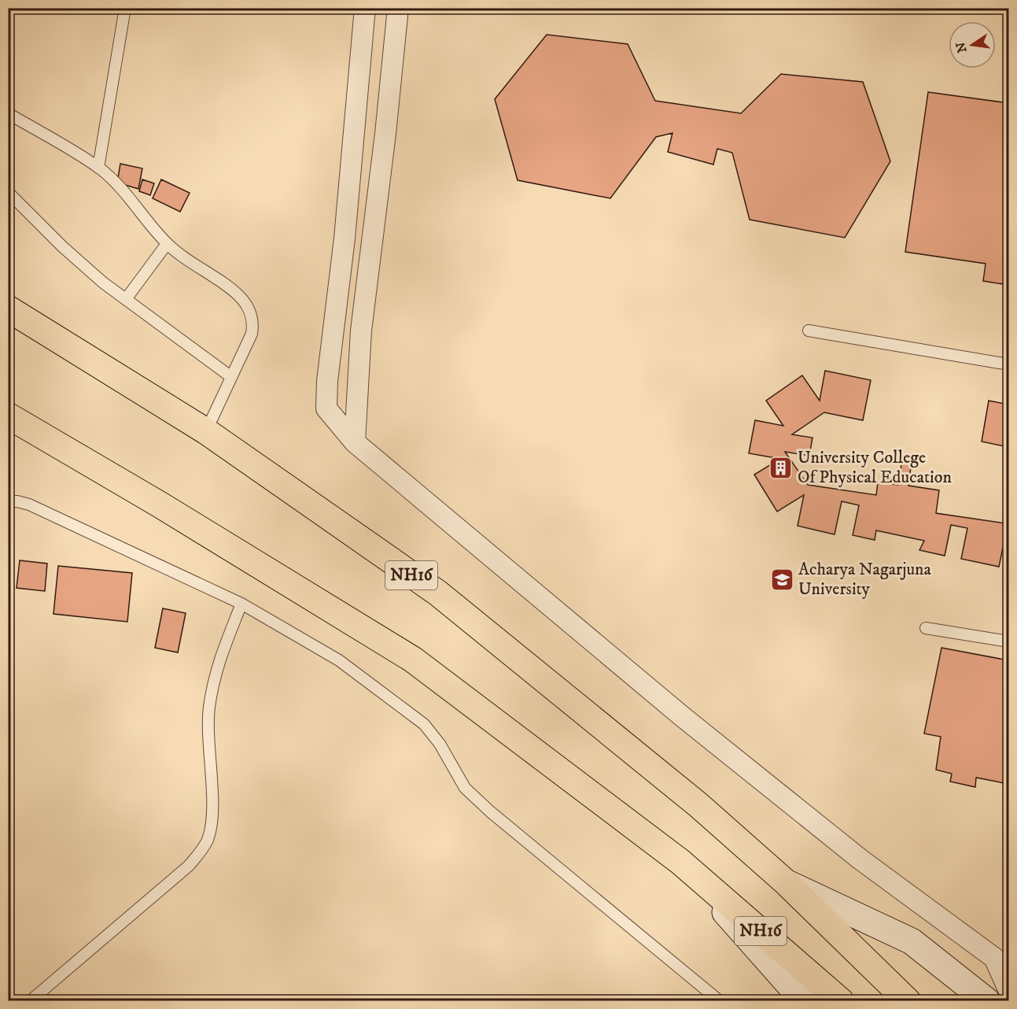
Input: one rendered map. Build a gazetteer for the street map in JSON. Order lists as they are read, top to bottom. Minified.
{"streets":{"highway":["NH16"]},"places":{"building":["University College Of Physical Education"],"school or university":["Acharya Nagarjuna University"]},"north":"left"}
